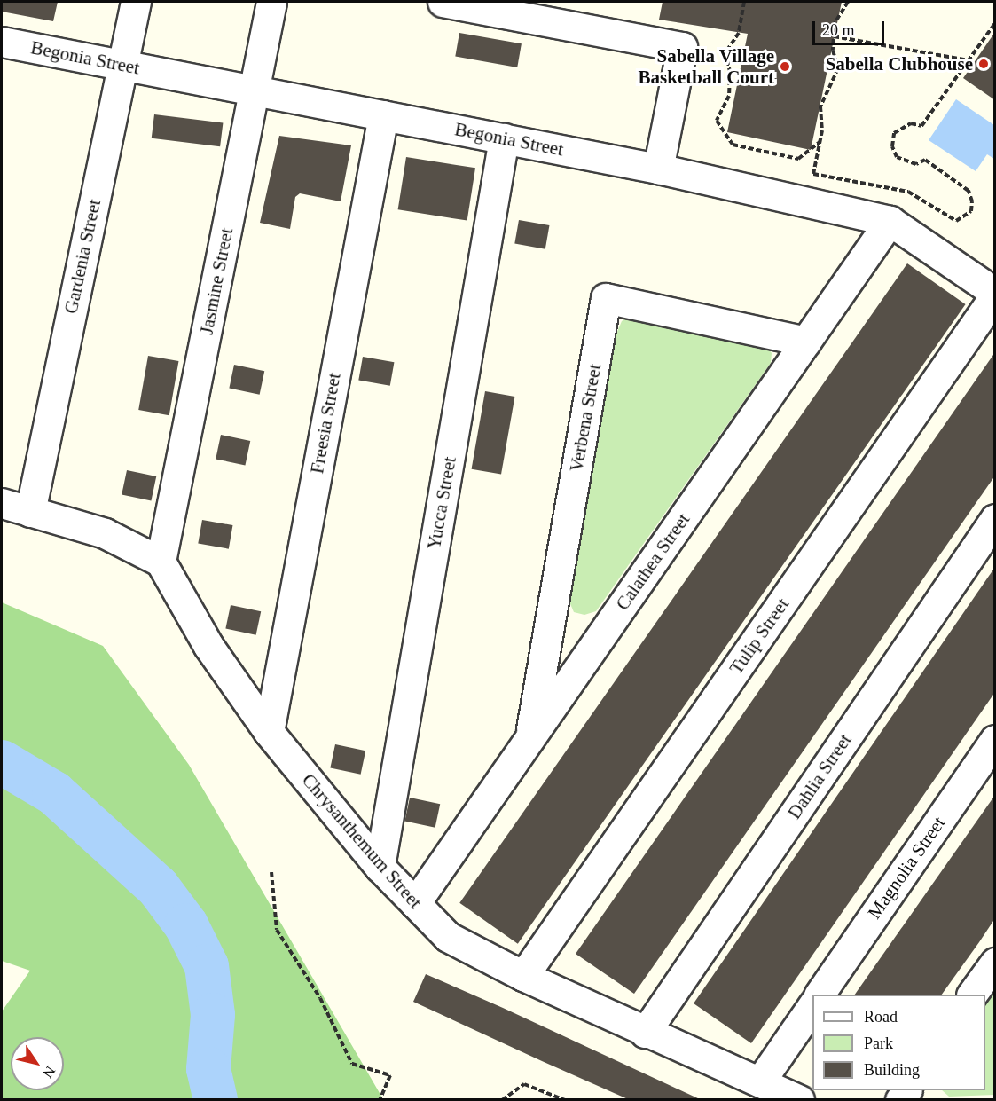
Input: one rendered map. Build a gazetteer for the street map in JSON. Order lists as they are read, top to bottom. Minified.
{"streets":{"street":["Begonia Street","Gardenia Street","Jasmine Street","Verbena Street","Freesia Street","Yucca Street","Calathea Street","Tulip Street","Dahlia Street","Chrysanthemum Street","Magnolia Street"]},"crossings":[["Begonia Street","Gardenia Street"],["Begonia Street","Jasmine Street"],["Begonia Street","Freesia Street"],["Begonia Street","Yucca Street"],["Begonia Street","Calathea Street"],["Begonia Street","Tulip Street"],["Jasmine Street","Chrysanthemum Street"],["Verbena Street","Calathea Street"],["Freesia Street","Chrysanthemum Street"],["Yucca Street","Chrysanthemum Street"],["Calathea Street","Chrysanthemum Street"],["Tulip Street","Chrysanthemum Street"],["Dahlia Street","Chrysanthemum Street"]],"places":["Sabella Clubhouse","Sabella Village Basketball Court"],"legend":["Road","Park","Building"],"scale_bar":"20 m","north":"bottom right"}
